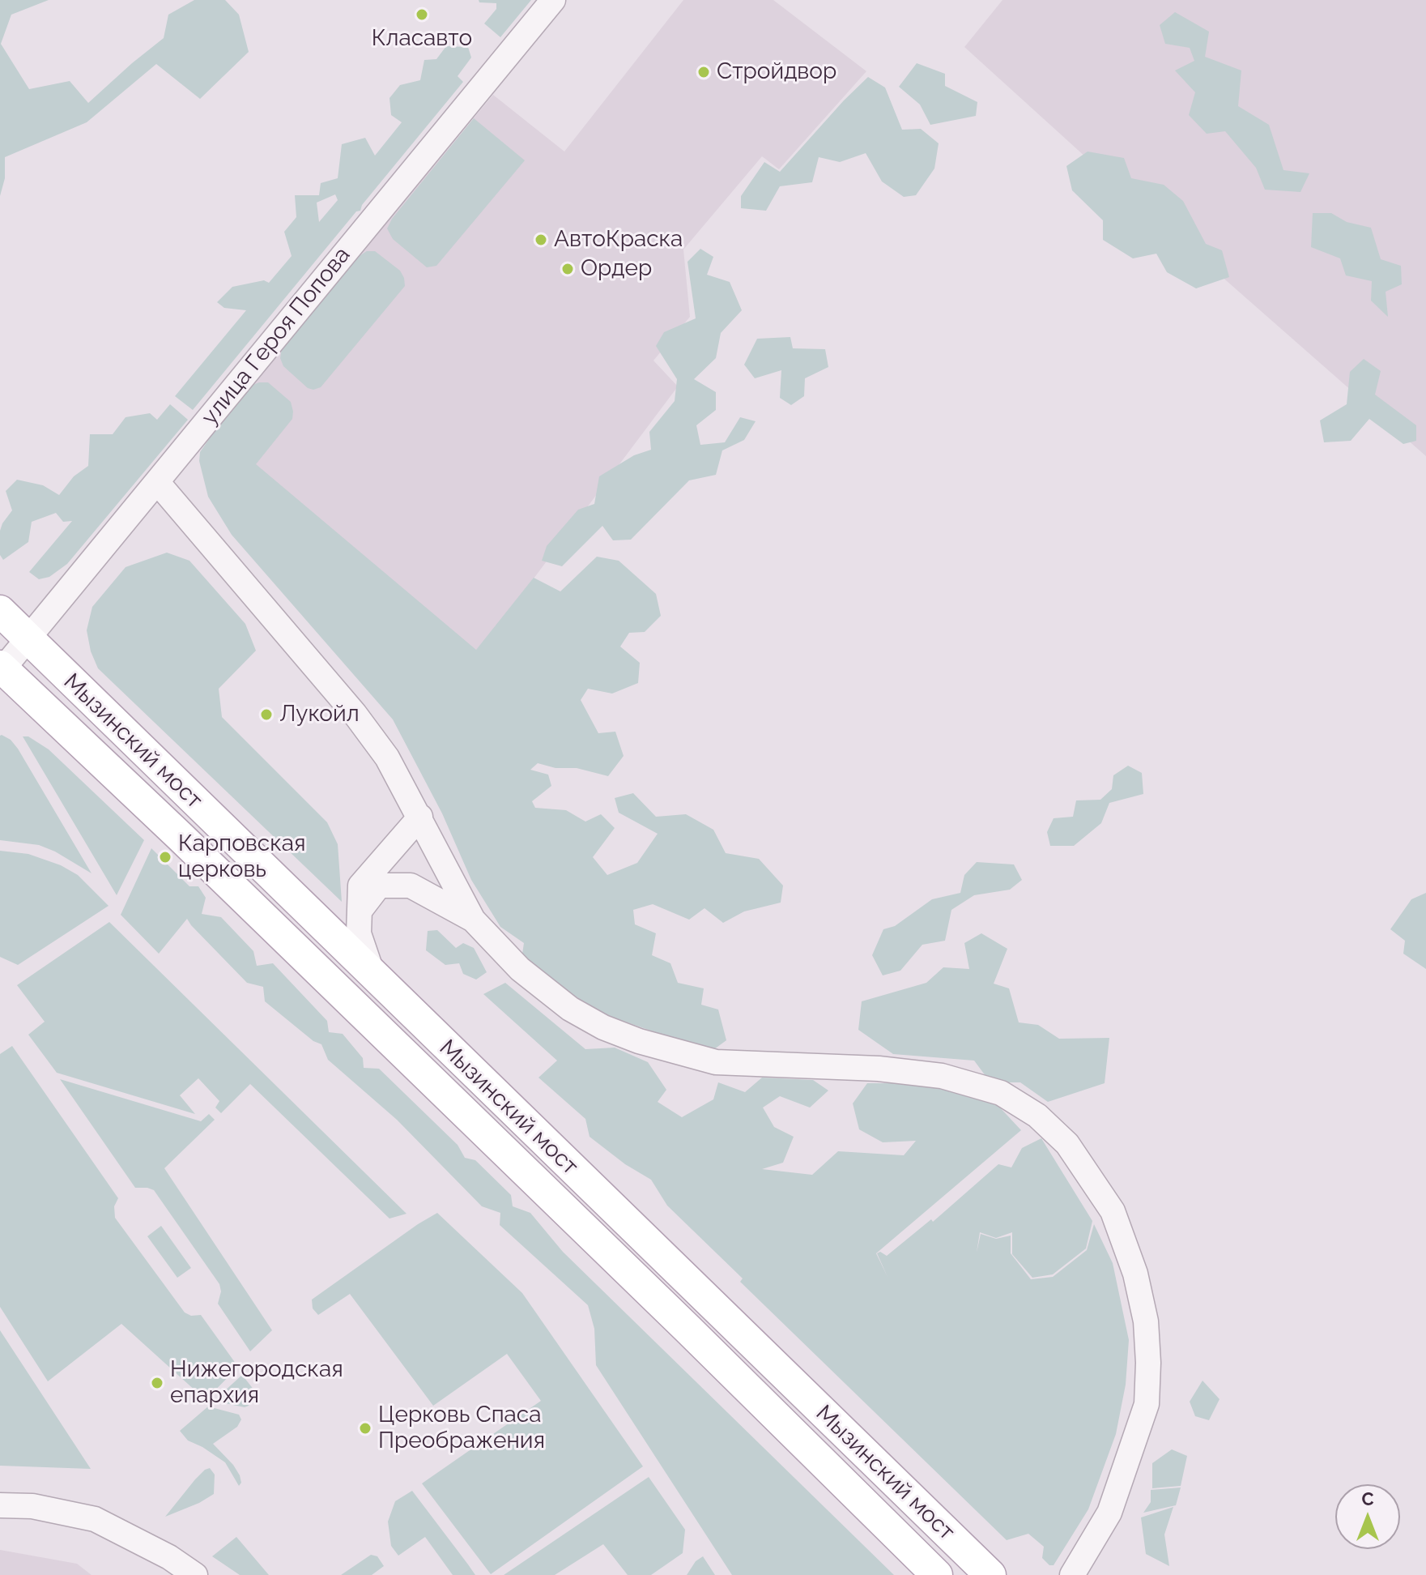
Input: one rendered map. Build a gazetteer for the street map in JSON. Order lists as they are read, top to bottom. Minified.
{"streets":{"main road":["Мызинский мост"],"street":["улица Героя Попова"]},"crossings":[["улица Героя Попова","Мызинский мост"]],"places":["Класавто","Стройдвор","АвтоКраска","Ордер","Лукойл","Карповская церковь","Нижегородская епархия","Церковь Спаса Преображения"],"north":"top"}
